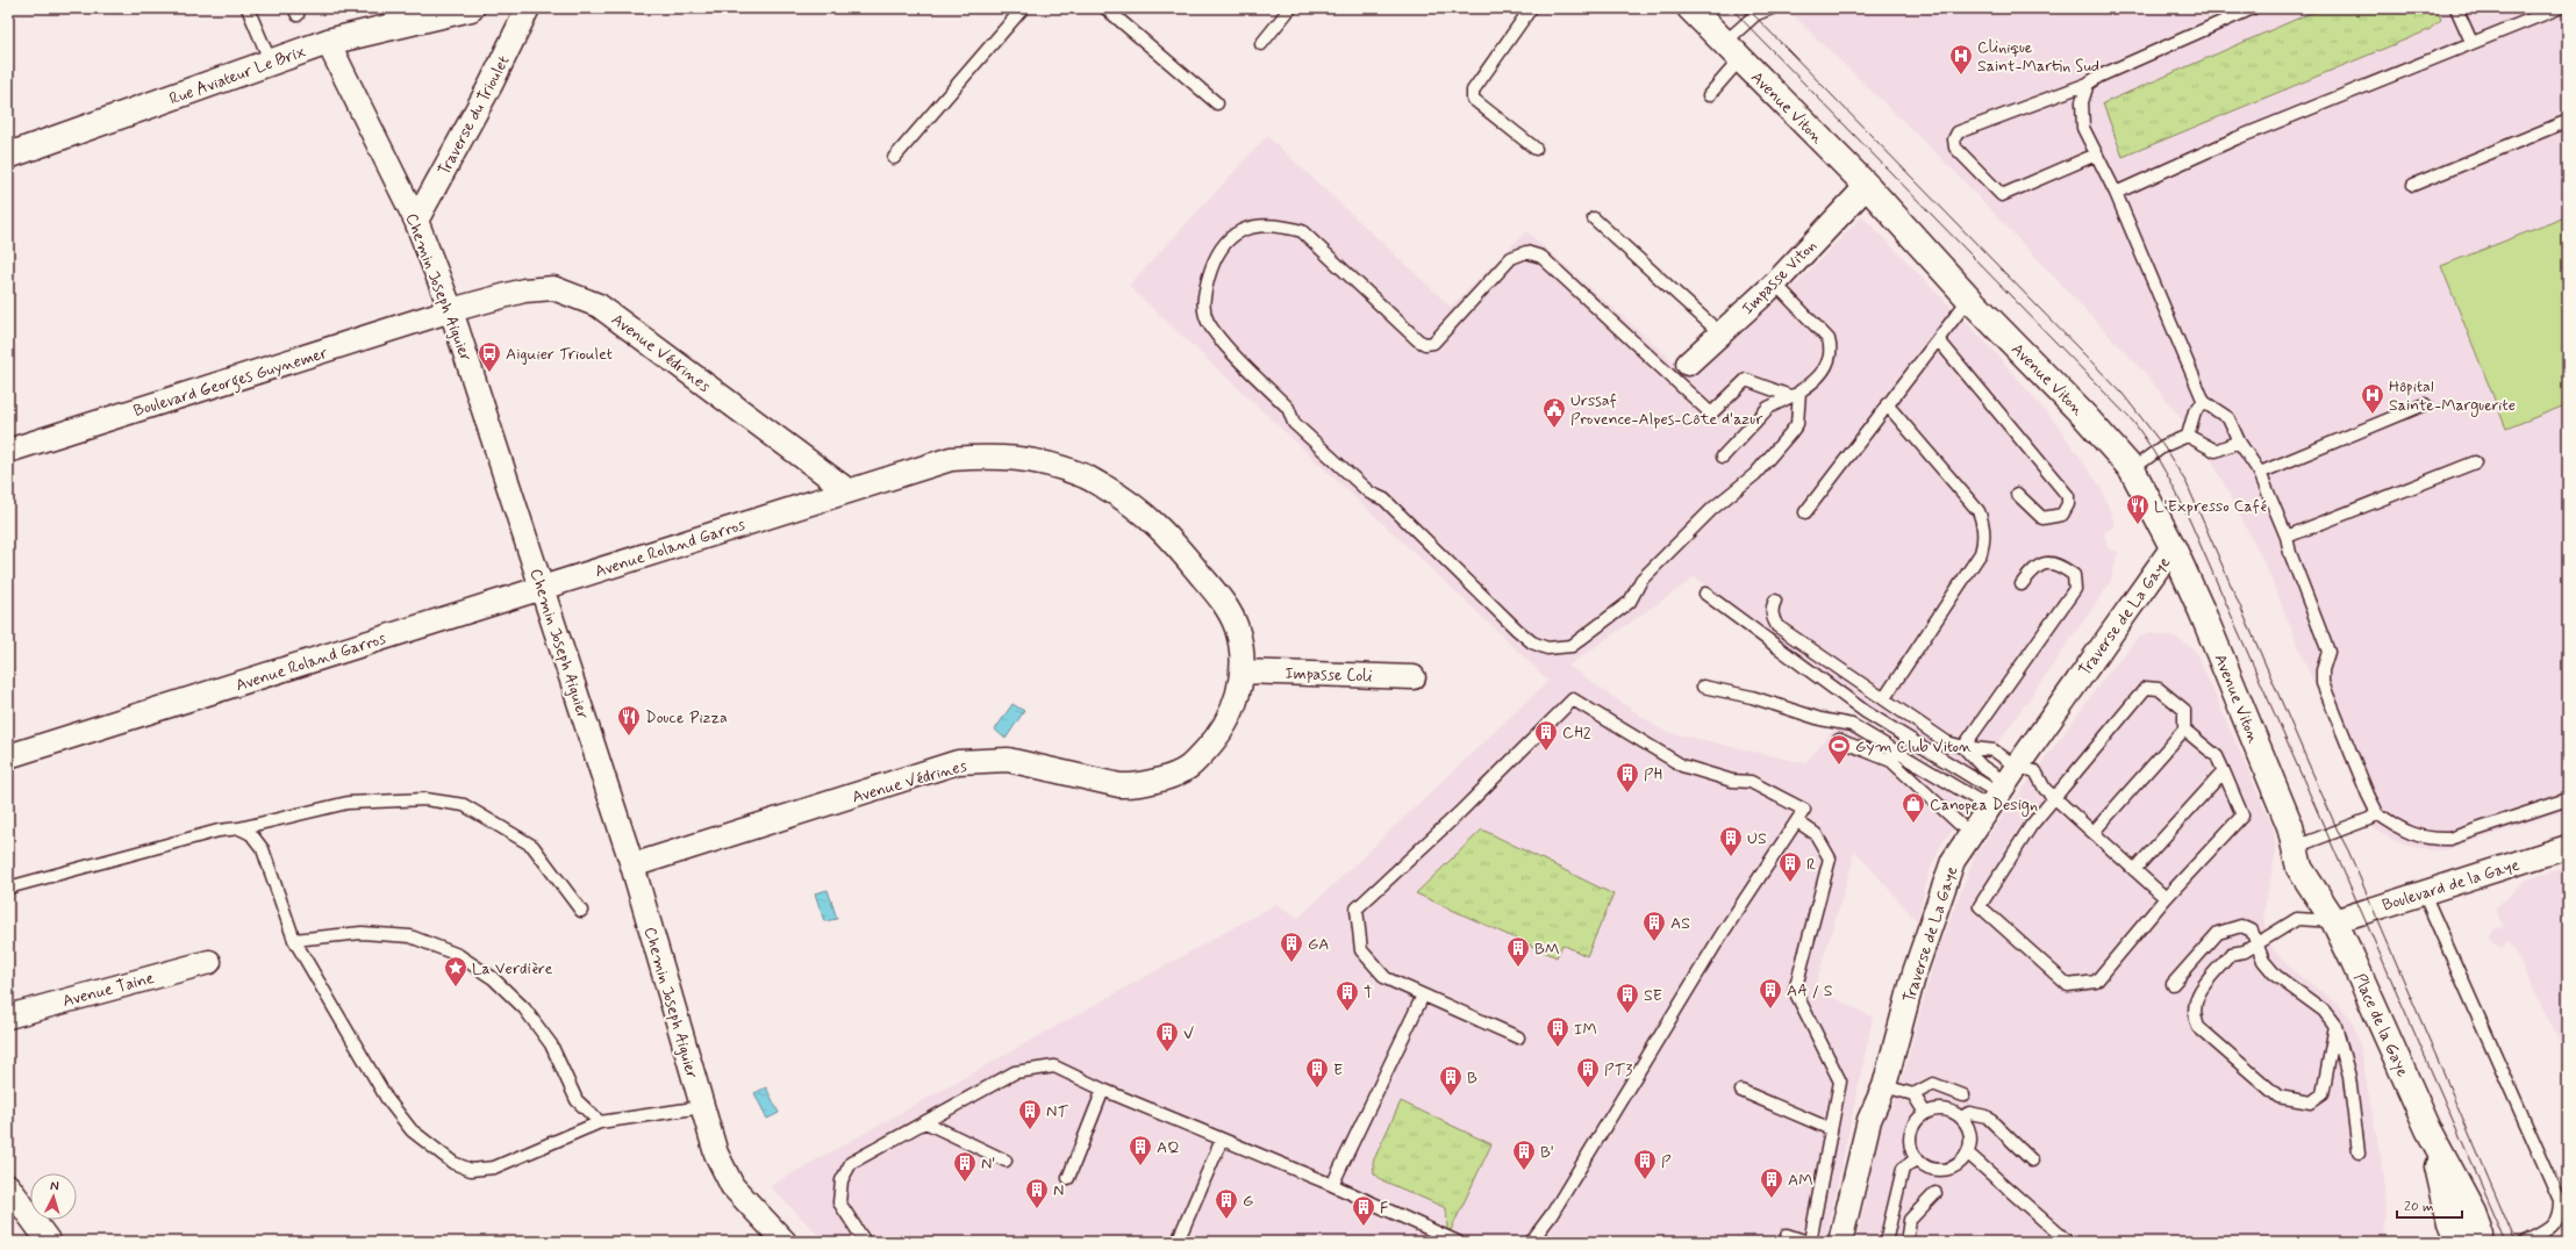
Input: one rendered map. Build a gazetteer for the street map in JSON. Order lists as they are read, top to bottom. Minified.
{"streets":{"street":["Rue Aviateur Le Brix","Avenue Viton","Traverse du Trioulet","Impasse Viton","Chemin Joseph Aiguier","Avenue Védrines","Boulevard Georges Guynemer","Avenue Roland Garros","Traverse de La Gaye","Impasse Coli","Boulevard de la Gaye","Avenue Taine","Place de la Gaye"]},"crossings":[["Rue Aviateur Le Brix","Chemin Joseph Aiguier"],["Avenue Viton","Impasse Viton"],["Avenue Viton","Traverse de La Gaye"],["Avenue Viton","Boulevard de la Gaye"],["Avenue Viton","Place de la Gaye"],["Traverse du Trioulet","Chemin Joseph Aiguier"],["Chemin Joseph Aiguier","Avenue Védrines"],["Chemin Joseph Aiguier","Boulevard Georges Guynemer"],["Chemin Joseph Aiguier","Avenue Roland Garros"],["Avenue Védrines","Boulevard Georges Guynemer"],["Avenue Védrines","Avenue Roland Garros"],["Avenue Védrines","Impasse Coli"],["Avenue Roland Garros","Impasse Coli"],["Boulevard de la Gaye","Place de la Gaye"]],"places":{"hospital":["Clinique Saint-Martin Sud","Hôpital Sainte-Marguerite"],"bus stop":["Aiguier Trioulet"],"public building":["Urssaf Provence-Alpes-Côte d'azur"],"restaurant":["L'Expresso Café","Douce Pizza"],"building":["CH2","PH","US","R","AS","GA","BM","AA / S","T","SE","IM","V","E","PT3","B","NT","AQ","B'","P","N'","AM","N","G","F"],"sports":["Gym Club Viton"],"shop":["Canopea Design"],"place":["La Verdière"]},"scale_bar":"20 m","north":"top"}
